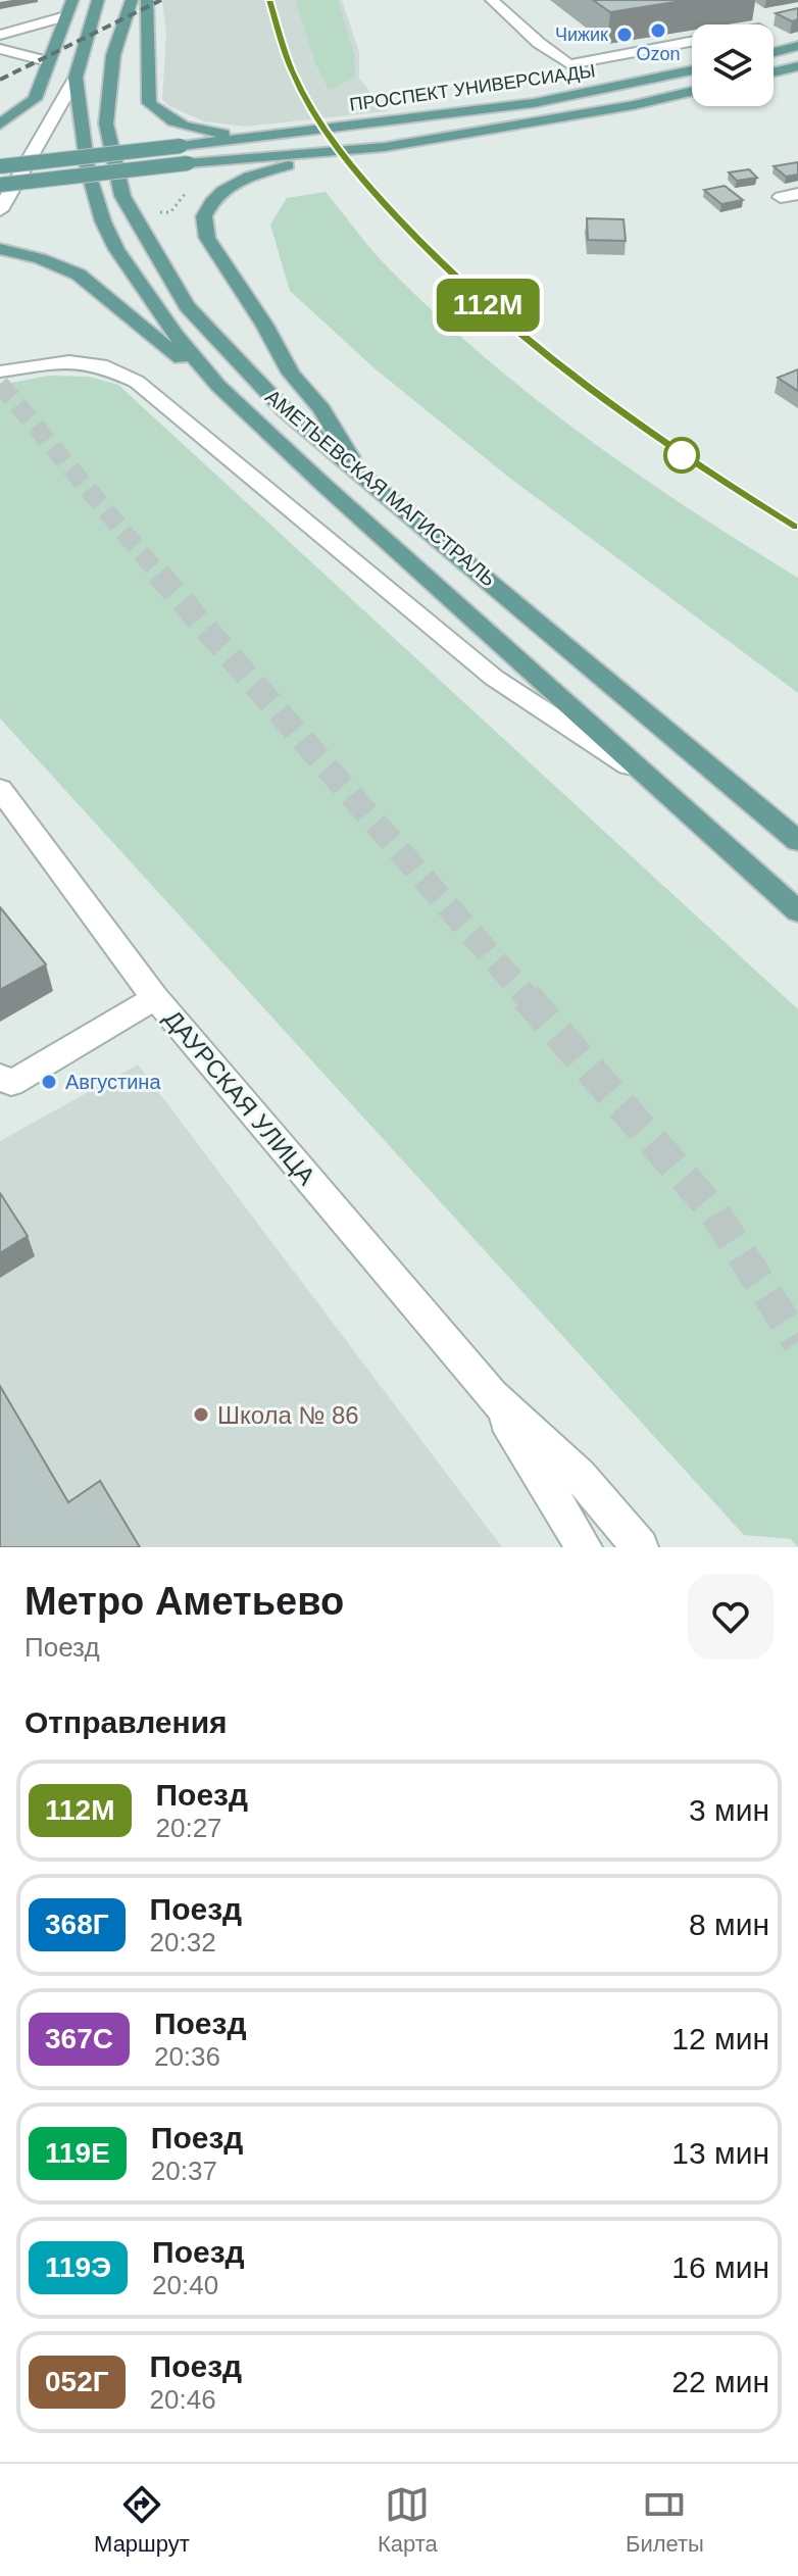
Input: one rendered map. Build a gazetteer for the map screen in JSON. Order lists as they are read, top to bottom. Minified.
{"streets":{"main road":["ПРОСПЕКТ УНИВЕРСИАДЫ","АМЕТЬЕВСКАЯ МАГИСТРАЛЬ"],"street":["ДАУРСКАЯ УЛИЦА"]},"places":["Ozon","Чижик","Августина","Школа № 86"],"page":{"on_map":"112М","heading":[["Метро Аметьево","Поезд"],"Отправления"],"list":[{"mark":"112М","name":"Поезд","note":"20:27","value":"3 мин"},{"mark":"368Г","name":"Поезд","note":"20:32","value":"8 мин"},{"mark":"367С","name":"Поезд","note":"20:36","value":"12 мин"},{"mark":"119Е","name":"Поезд","note":"20:37","value":"13 мин"},{"mark":"119Э","name":"Поезд","note":"20:40","value":"16 мин"},{"mark":"052Г","name":"Поезд","note":"20:46","value":"22 мин"}],"tabs":["Маршрут","Карта","Билеты"]}}
